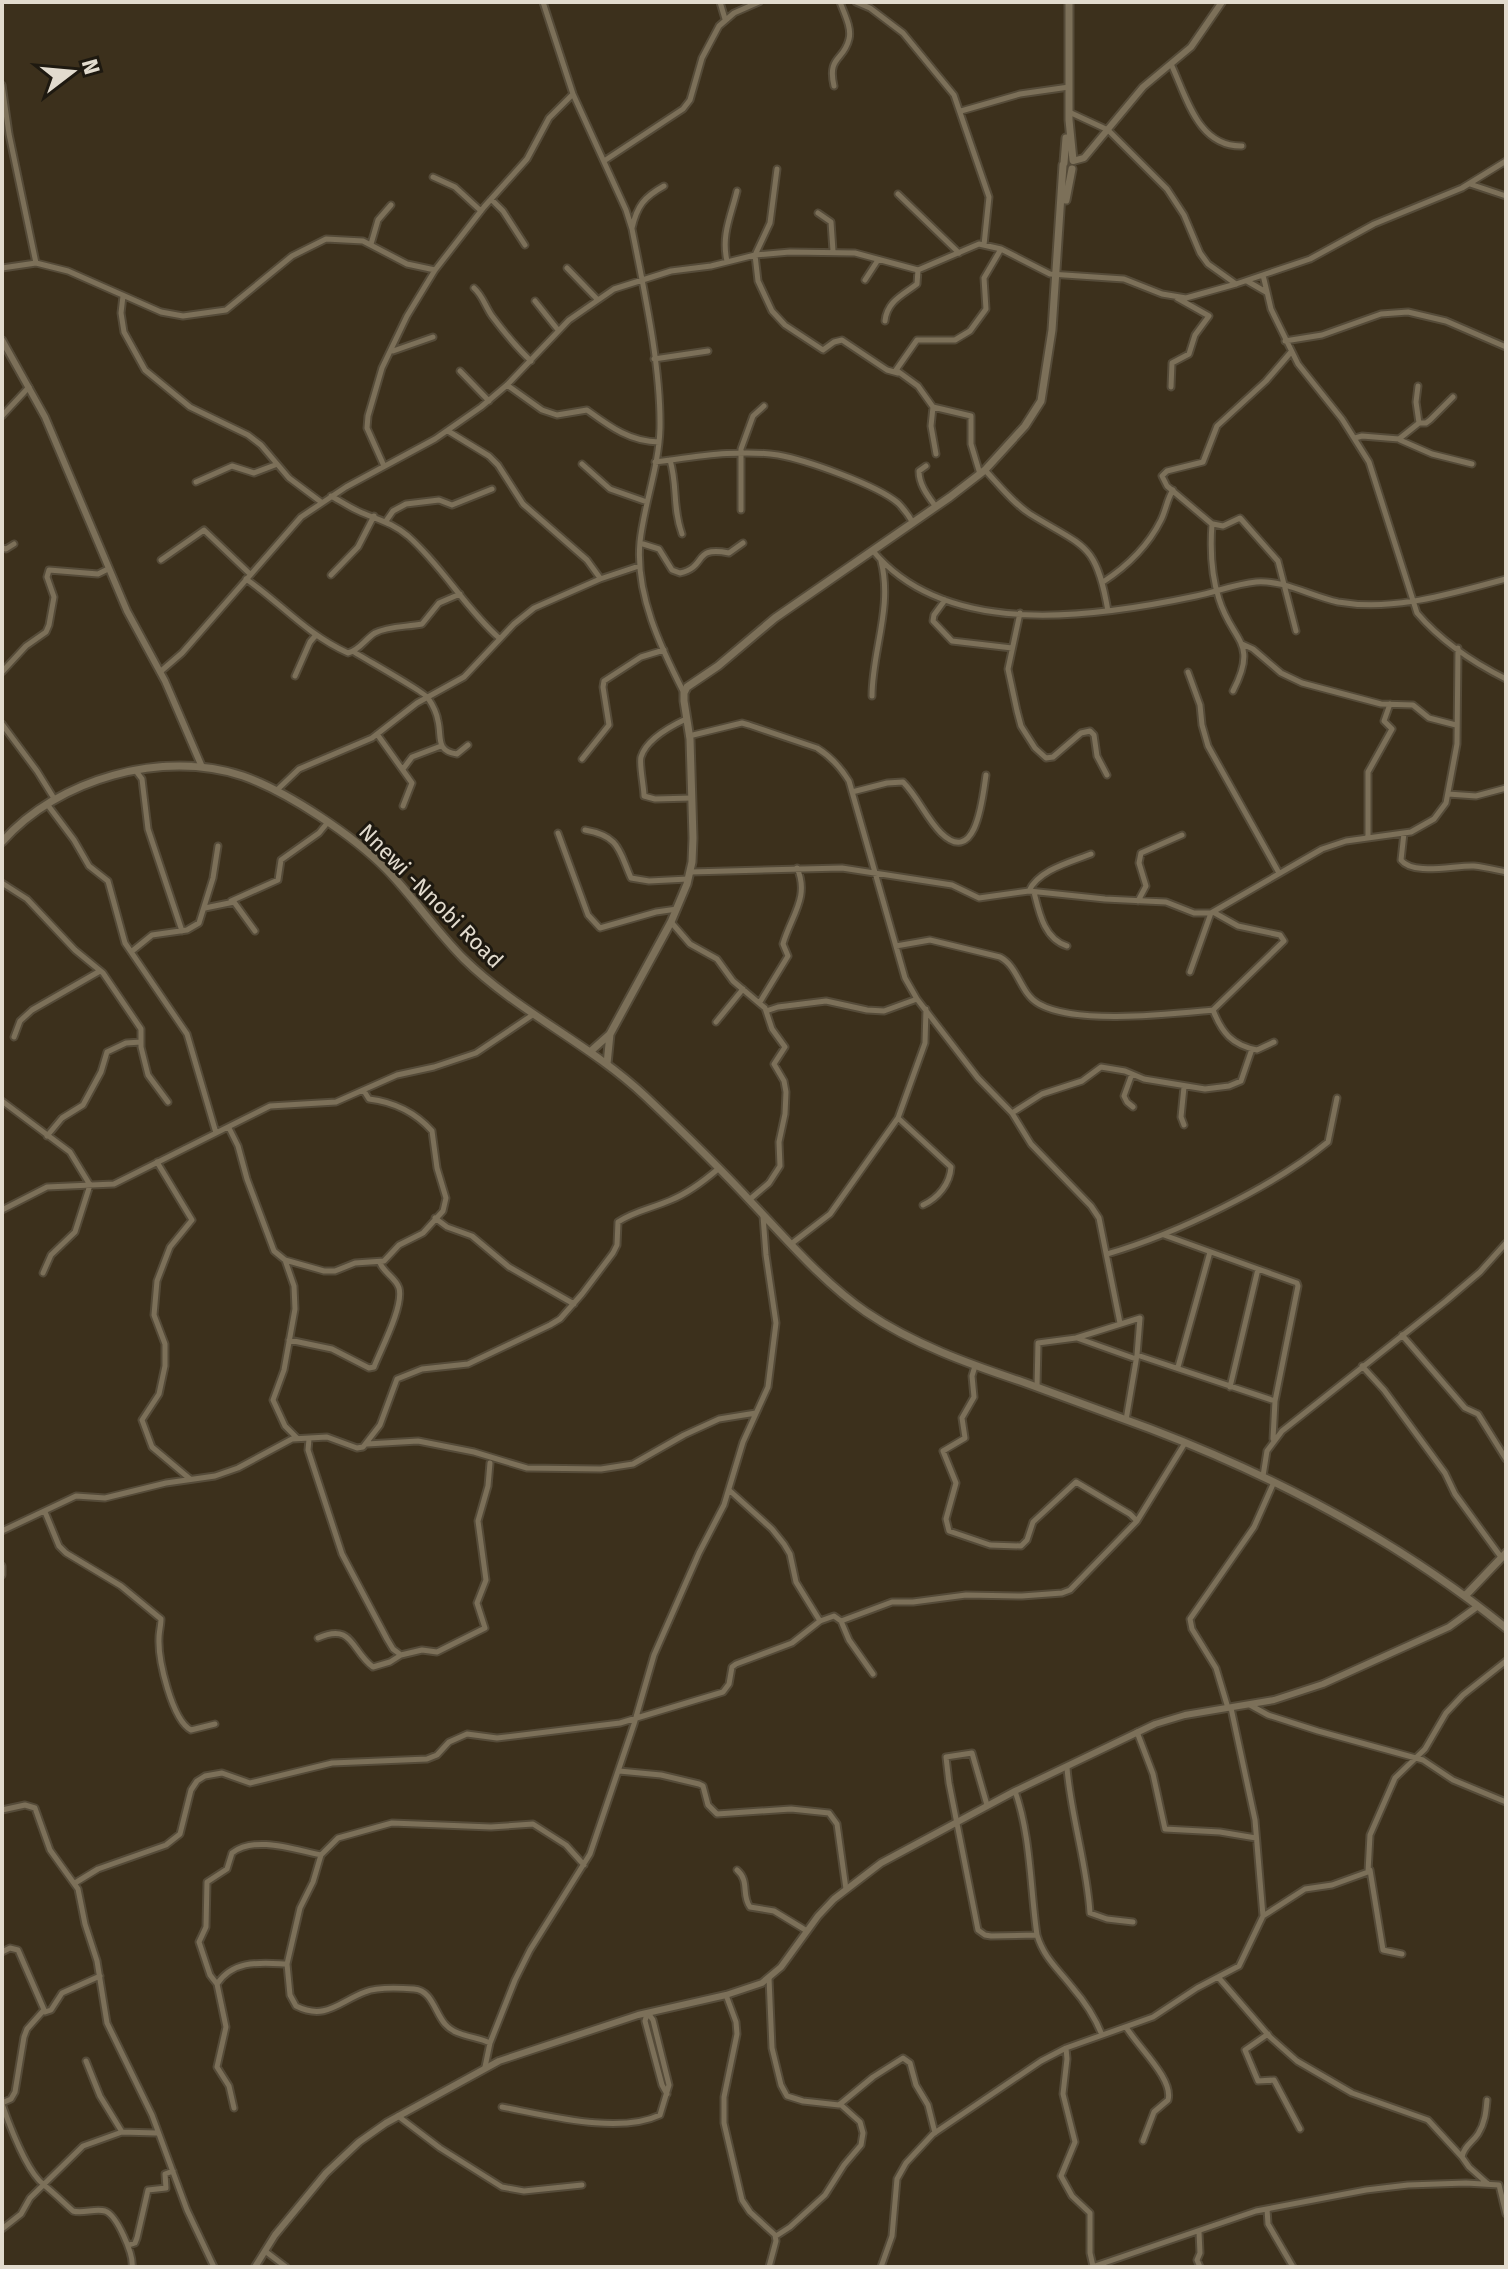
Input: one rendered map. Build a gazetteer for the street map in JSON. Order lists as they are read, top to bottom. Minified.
{"streets":{"main road":["Nnewi -Nnobi Road"]},"north":"right"}
